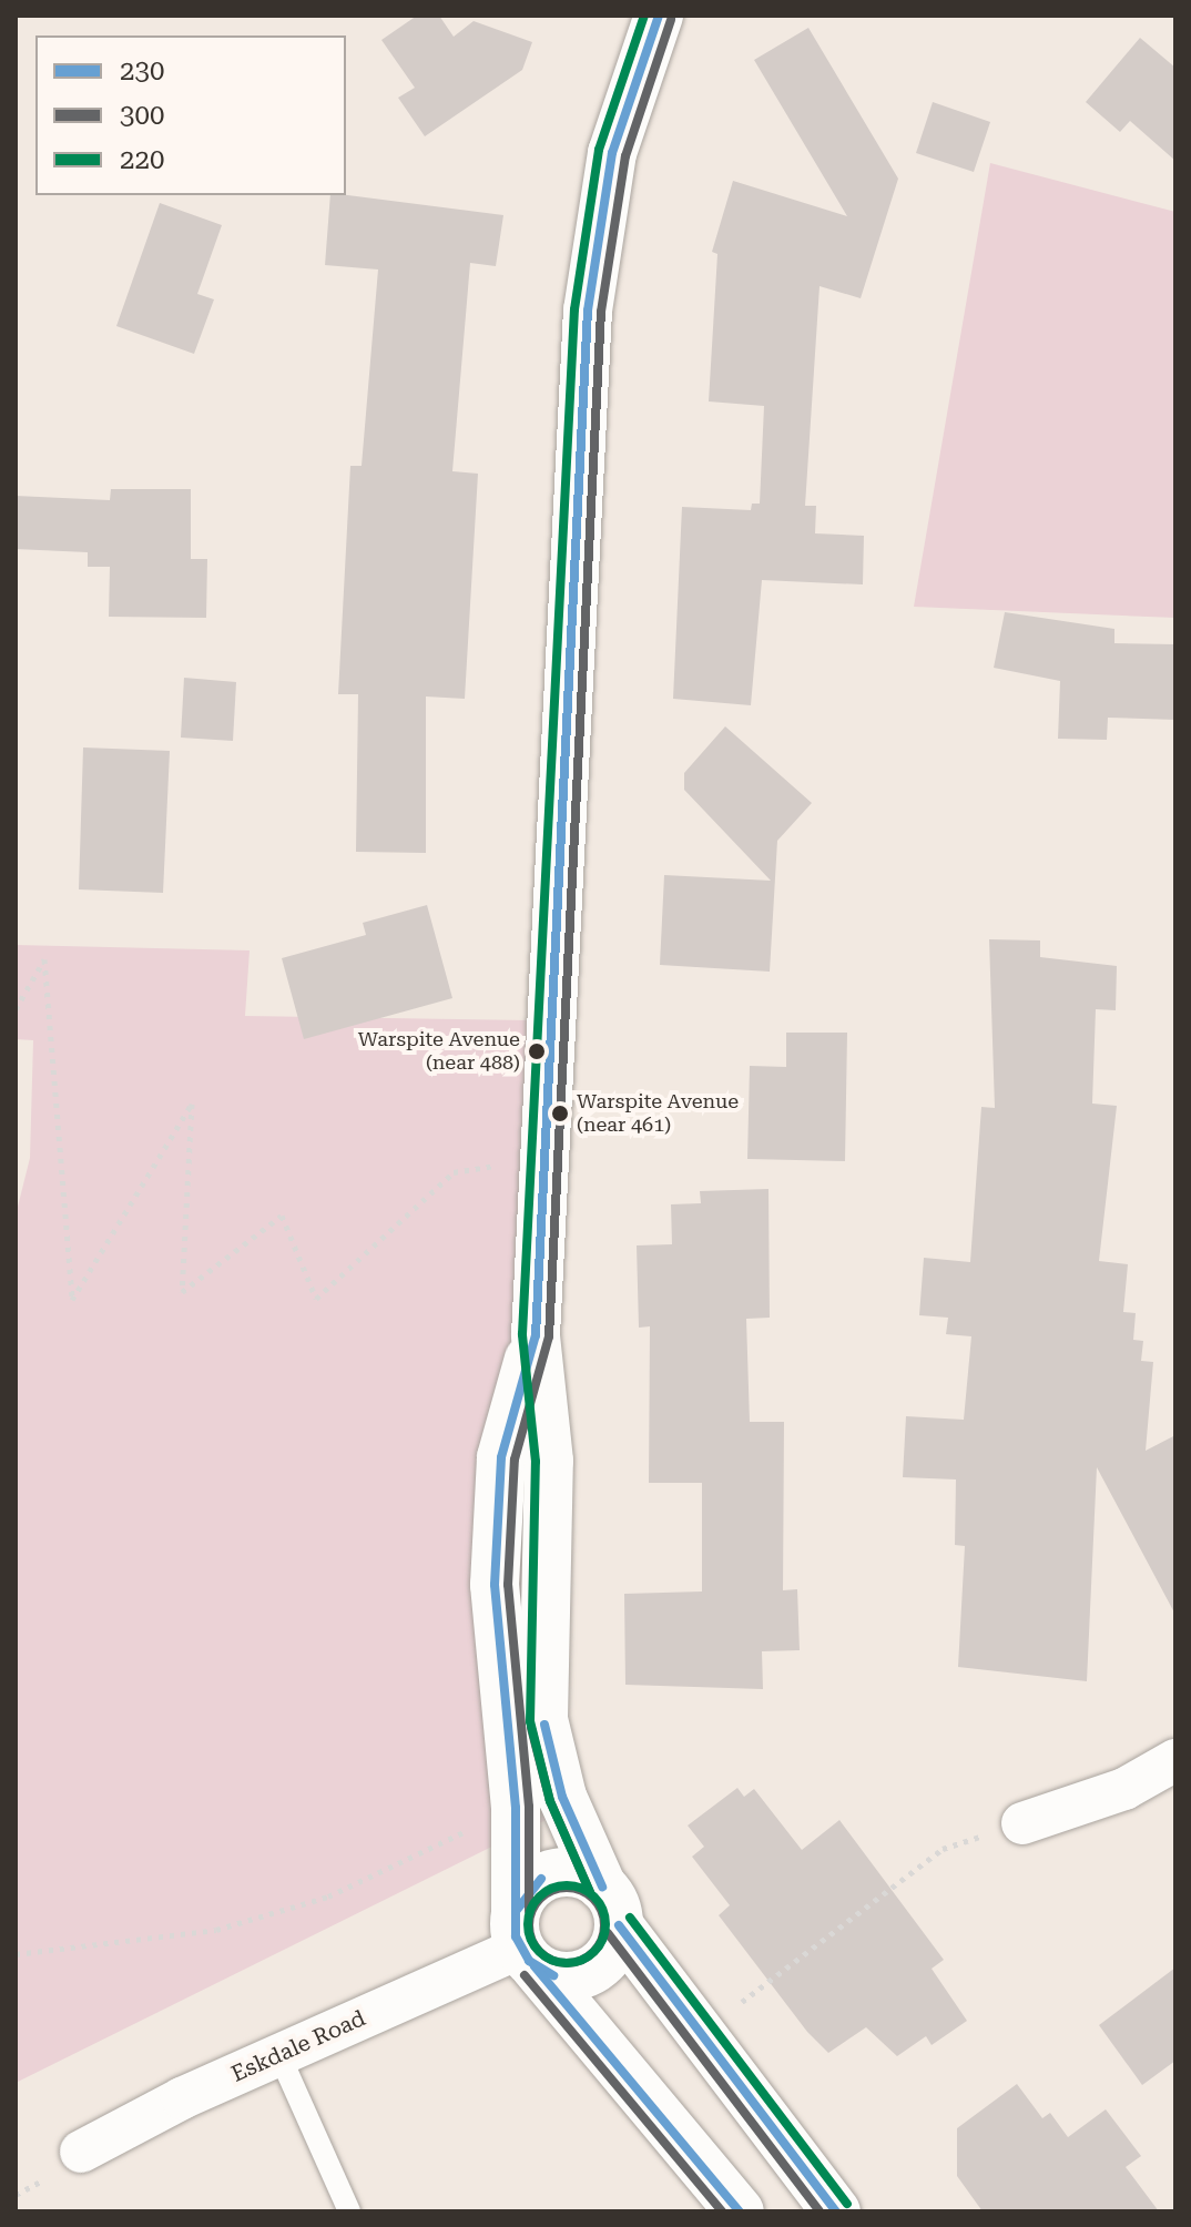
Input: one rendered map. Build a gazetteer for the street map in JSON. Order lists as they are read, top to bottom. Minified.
{"streets":{"street":["Eskdale Road"]},"places":["Warspite Avenue (near 488)","Warspite Avenue (near 461)"],"lines":["transit line 230","transit line 220","transit line 300"],"legend":["230","300","220"]}
